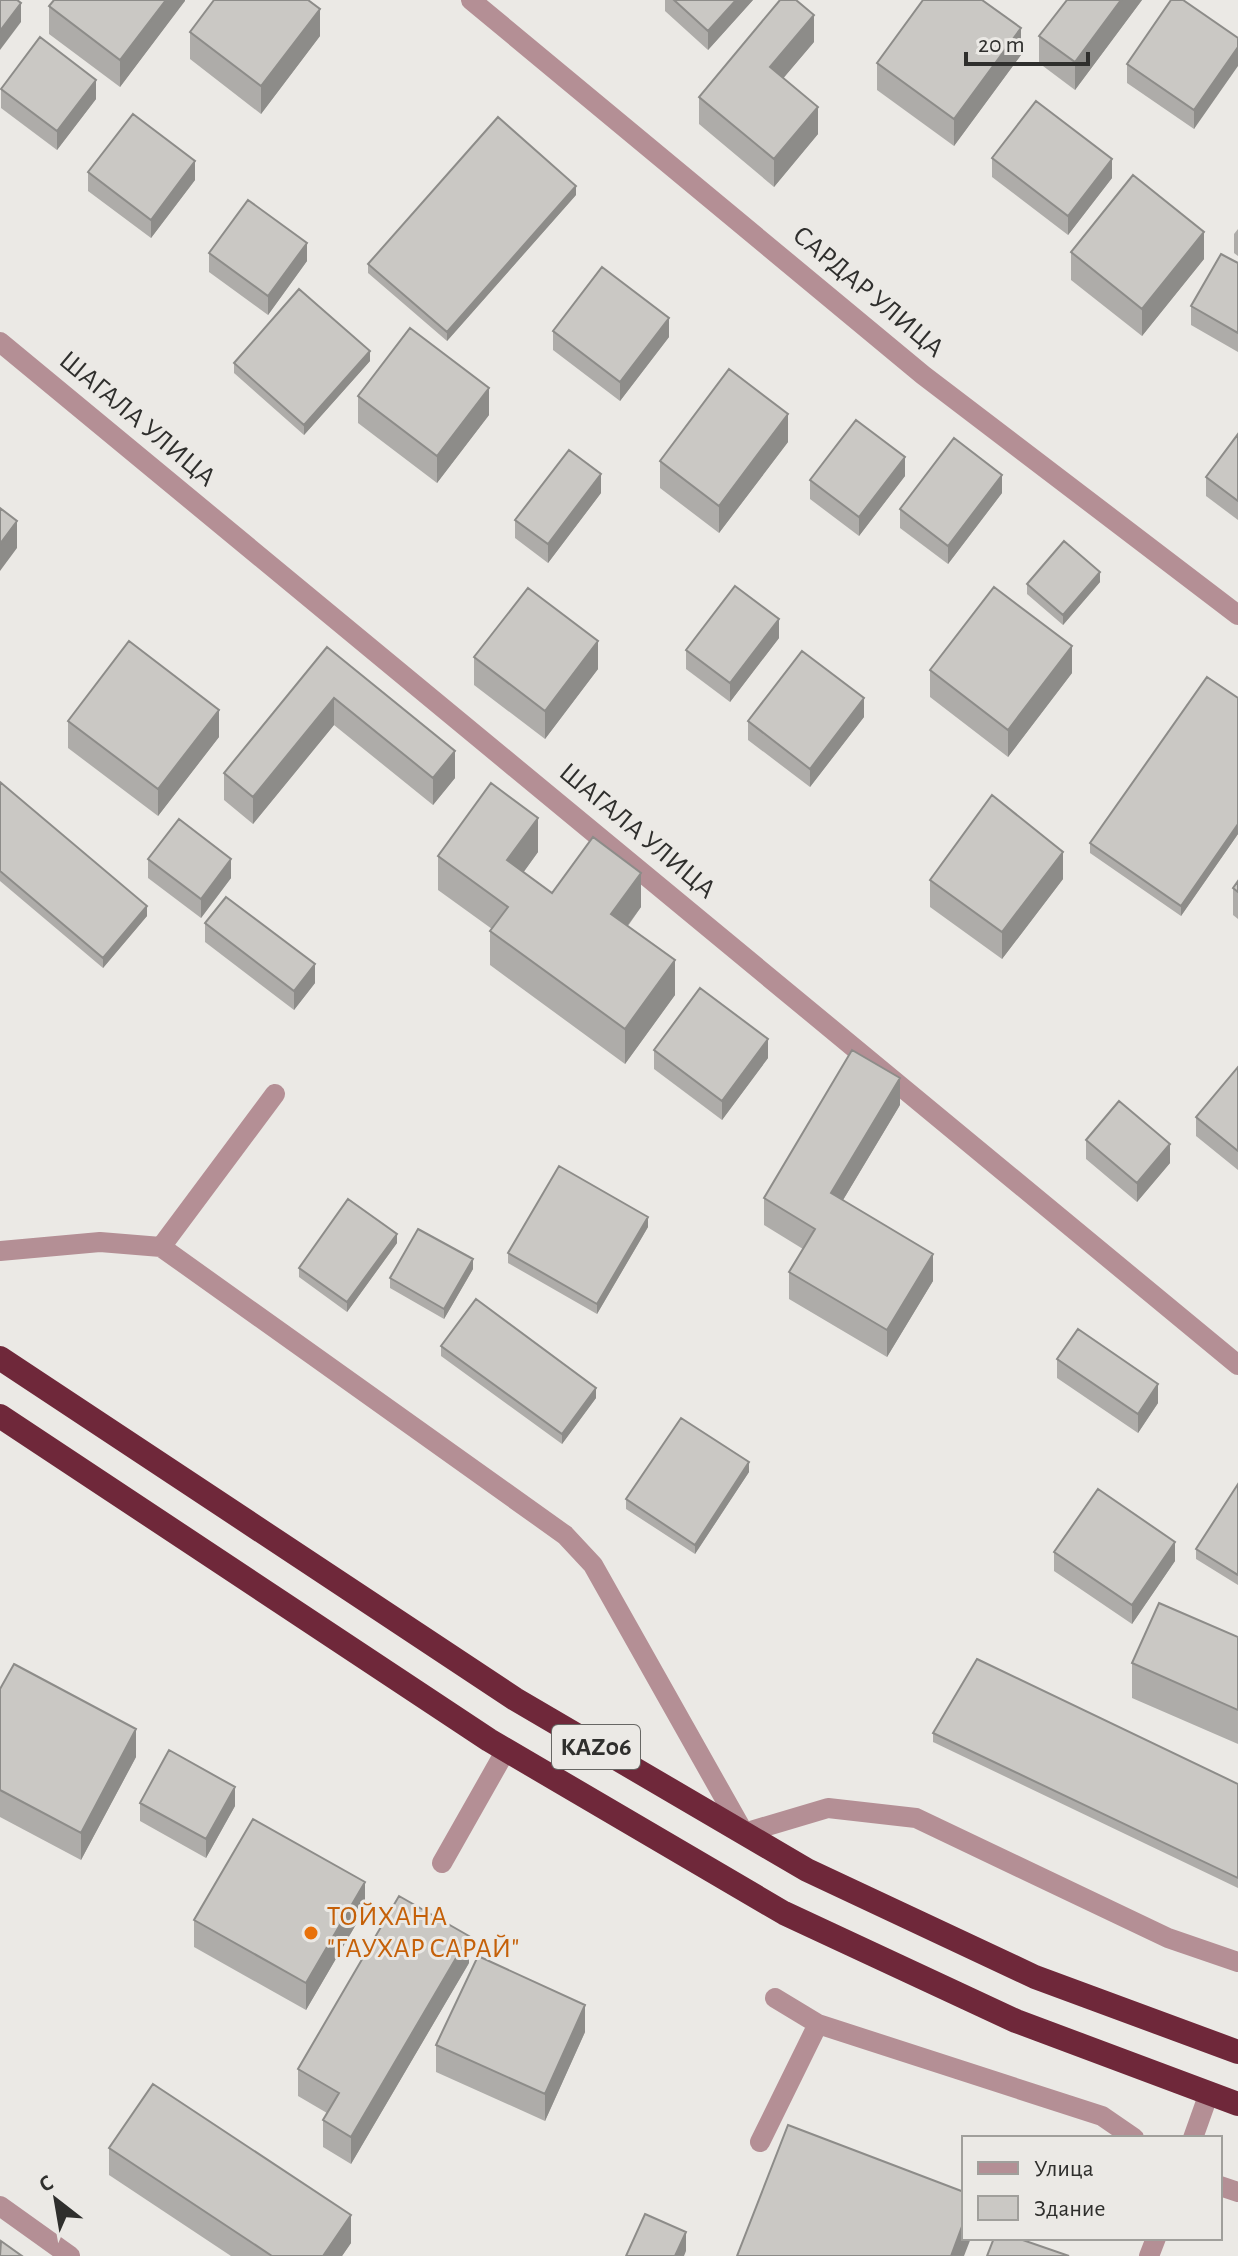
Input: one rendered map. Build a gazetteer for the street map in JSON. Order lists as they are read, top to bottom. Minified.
{"streets":{"highway":["KАZ06"],"street":["САРДАР УЛИЦА","ШАГАЛА УЛИЦА"]},"places":["ТОЙХАНА \"ГАУХАР САРАЙ\""],"legend":["Улица","Здание"],"scale_bar":"20 m","north":"top left"}
